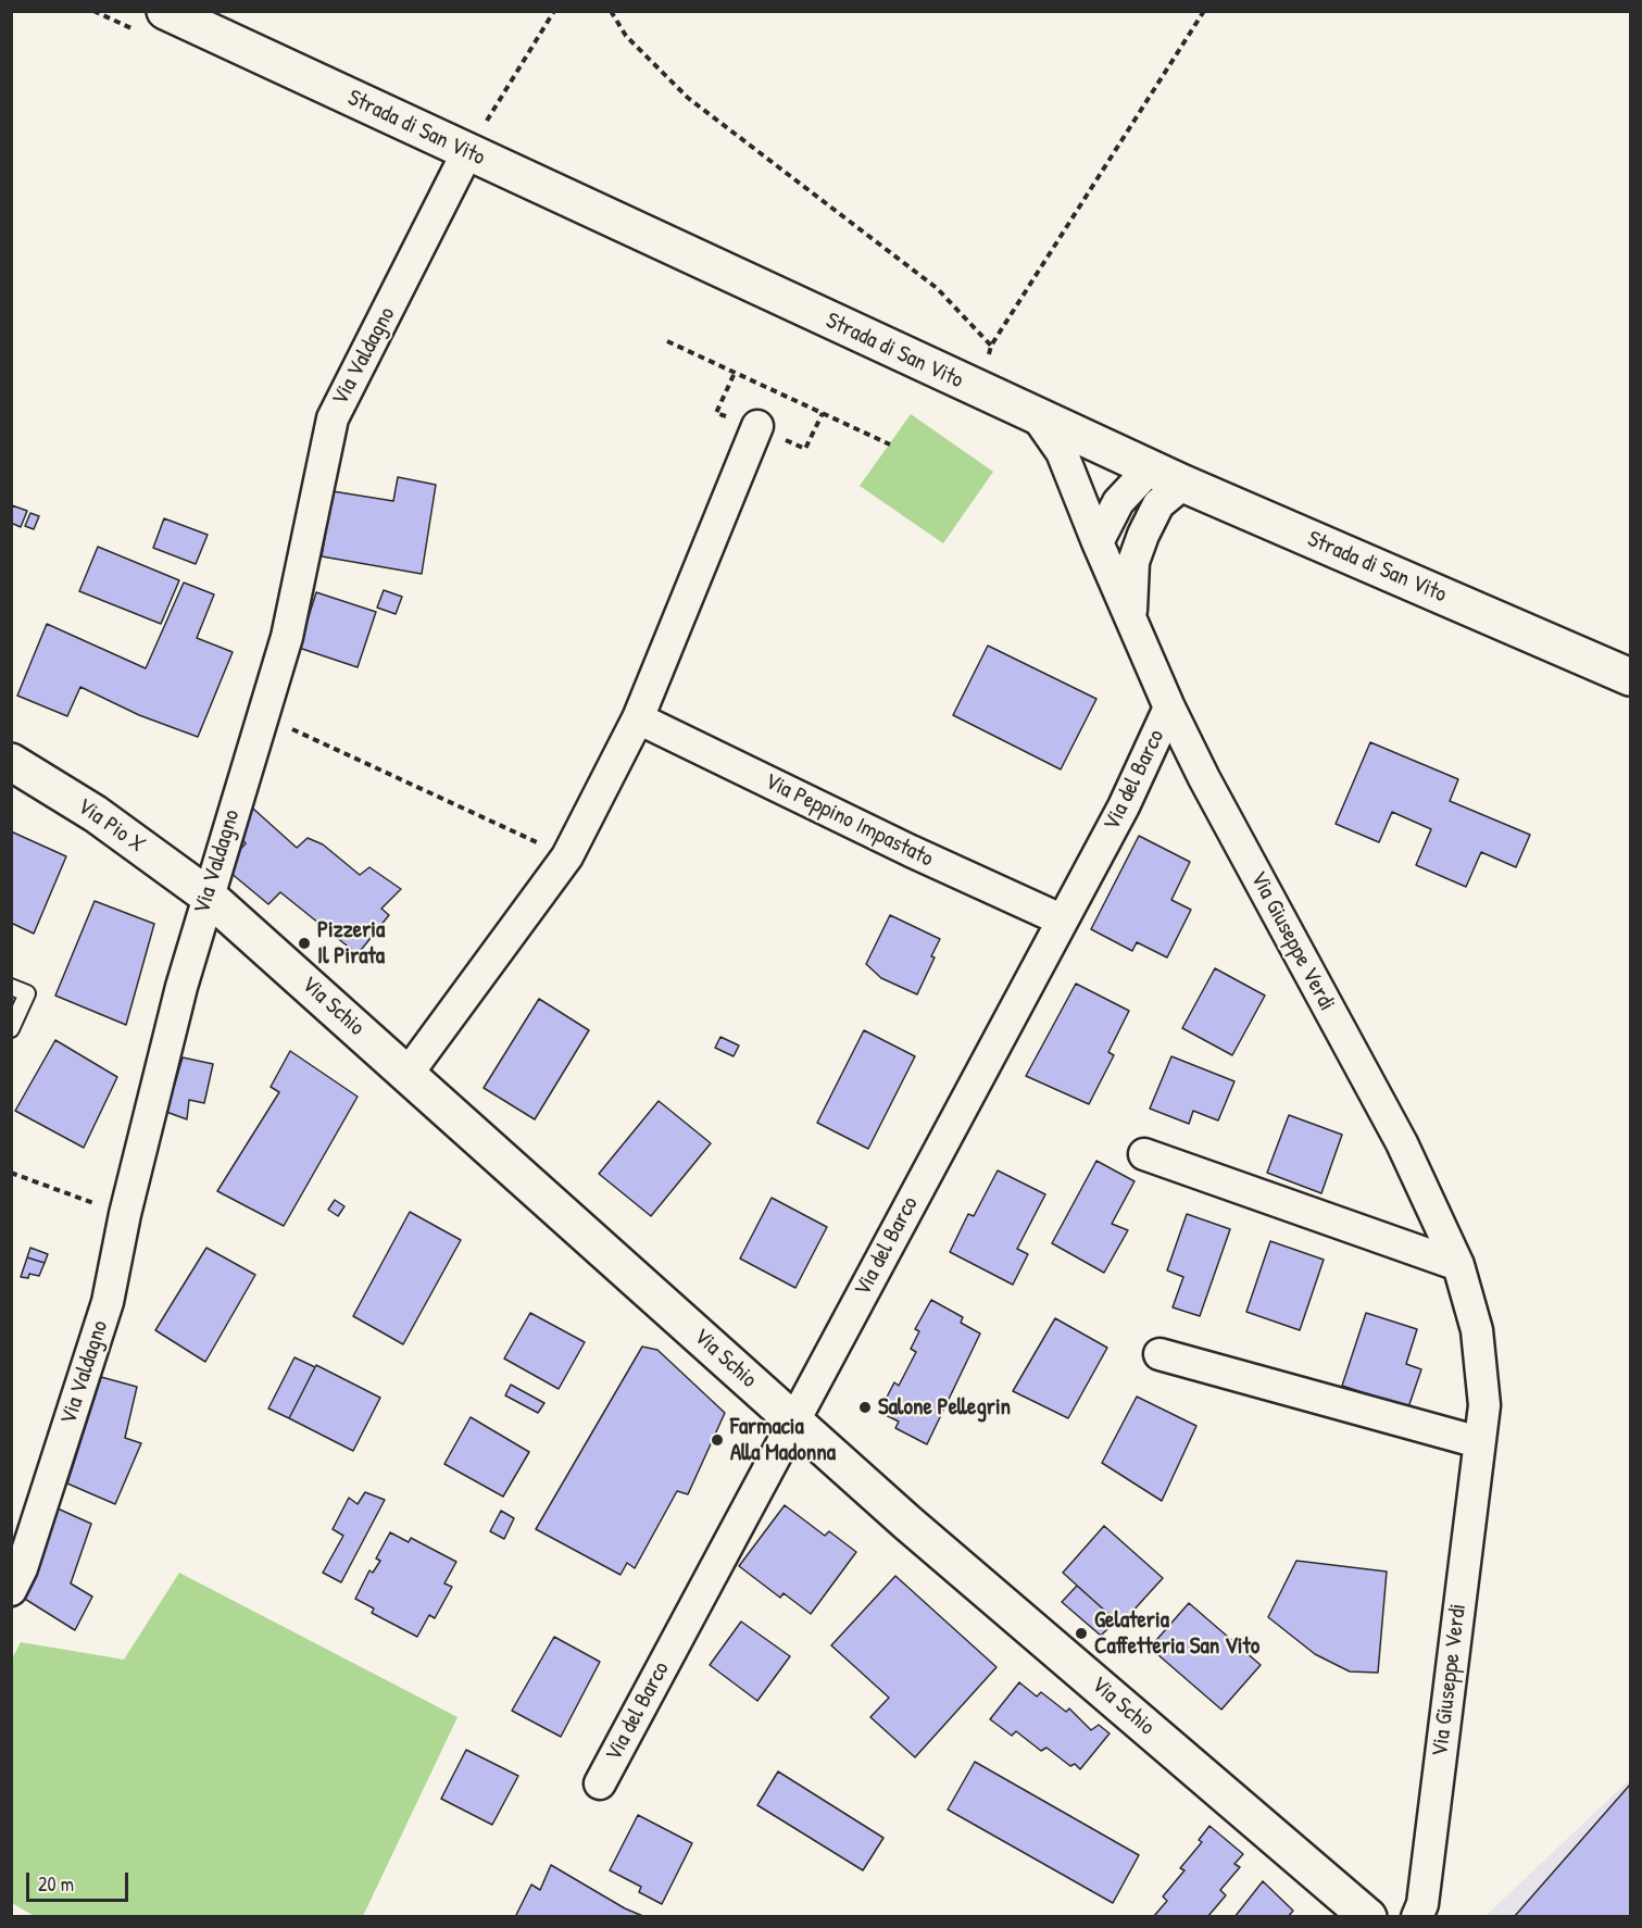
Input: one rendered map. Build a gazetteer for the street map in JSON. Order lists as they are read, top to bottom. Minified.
{"streets":{"street":["Strada di San Vito","Via Valdagno","Via del Barco","Via Peppino Impastato","Via Pio X","Via Giuseppe Verdi","Via Schio"]},"crossings":[["Strada di San Vito","Via Valdagno"],["Strada di San Vito","Via Giuseppe Verdi"],["Via Valdagno","Via Pio X"],["Via Valdagno","Via Schio"],["Via del Barco","Via Peppino Impastato"],["Via del Barco","Via Giuseppe Verdi"],["Via del Barco","Via Schio"],["Via Pio X","Via Schio"]],"places":["Pizzeria Il Pirata","Salone Pellegrin","Farmacia Alla Madonna","Gelateria Caffetteria San Vito"],"scale_bar":"20 m"}
